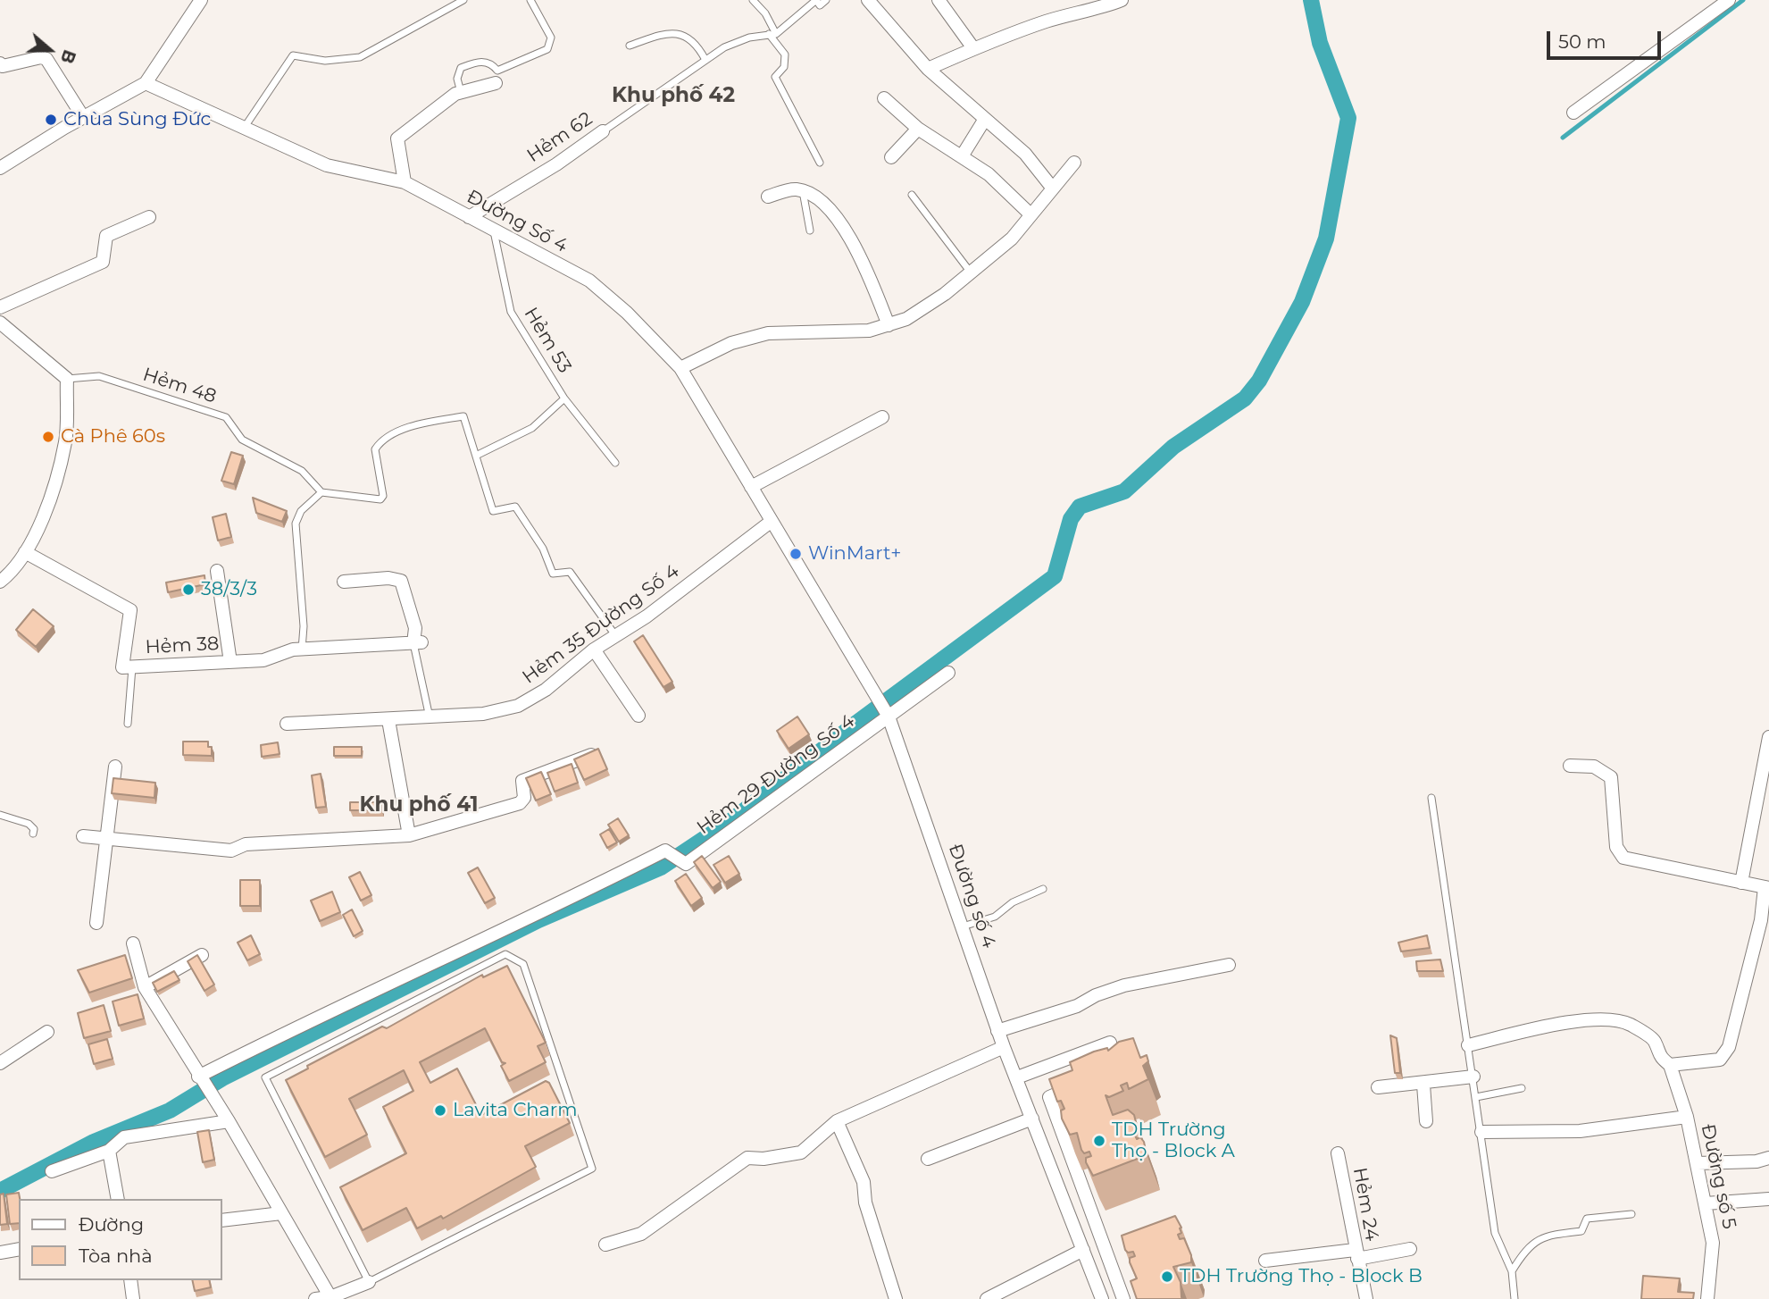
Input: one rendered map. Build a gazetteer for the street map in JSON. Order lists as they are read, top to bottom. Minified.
{"streets":{"street":["Hẻm 62","Đường Số 4","Hẻm 35 Đường Số 4","Hẻm 38","Hẻm 29 Đường Số 4","Đường số 4","Đường số 5","Hẻm 24"],"lane":["Hẻm 53","Hẻm 48"]},"crossings":[["Hẻm 62","Đường Số 4"],["Đường Số 4","Hẻm 53"],["Đường Số 4","Hẻm 35 Đường Số 4"],["Đường Số 4","Đường số 4"],["Hẻm 35 Đường Số 4","Đường số 4"],["Hẻm 29 Đường Số 4","Đường số 4"]],"districts":["Khu phố 42","Khu phố 41"],"places":["Chùa Sùng Đức","Cà Phê 60s","WinMart+","38/3/3","Lavita Charm","TDH Trường Thọ - Block A","TDH Trường Thọ - Block B"],"legend":["Đường","Tòa nhà"],"scale_bar":"50 m","north":"right"}
